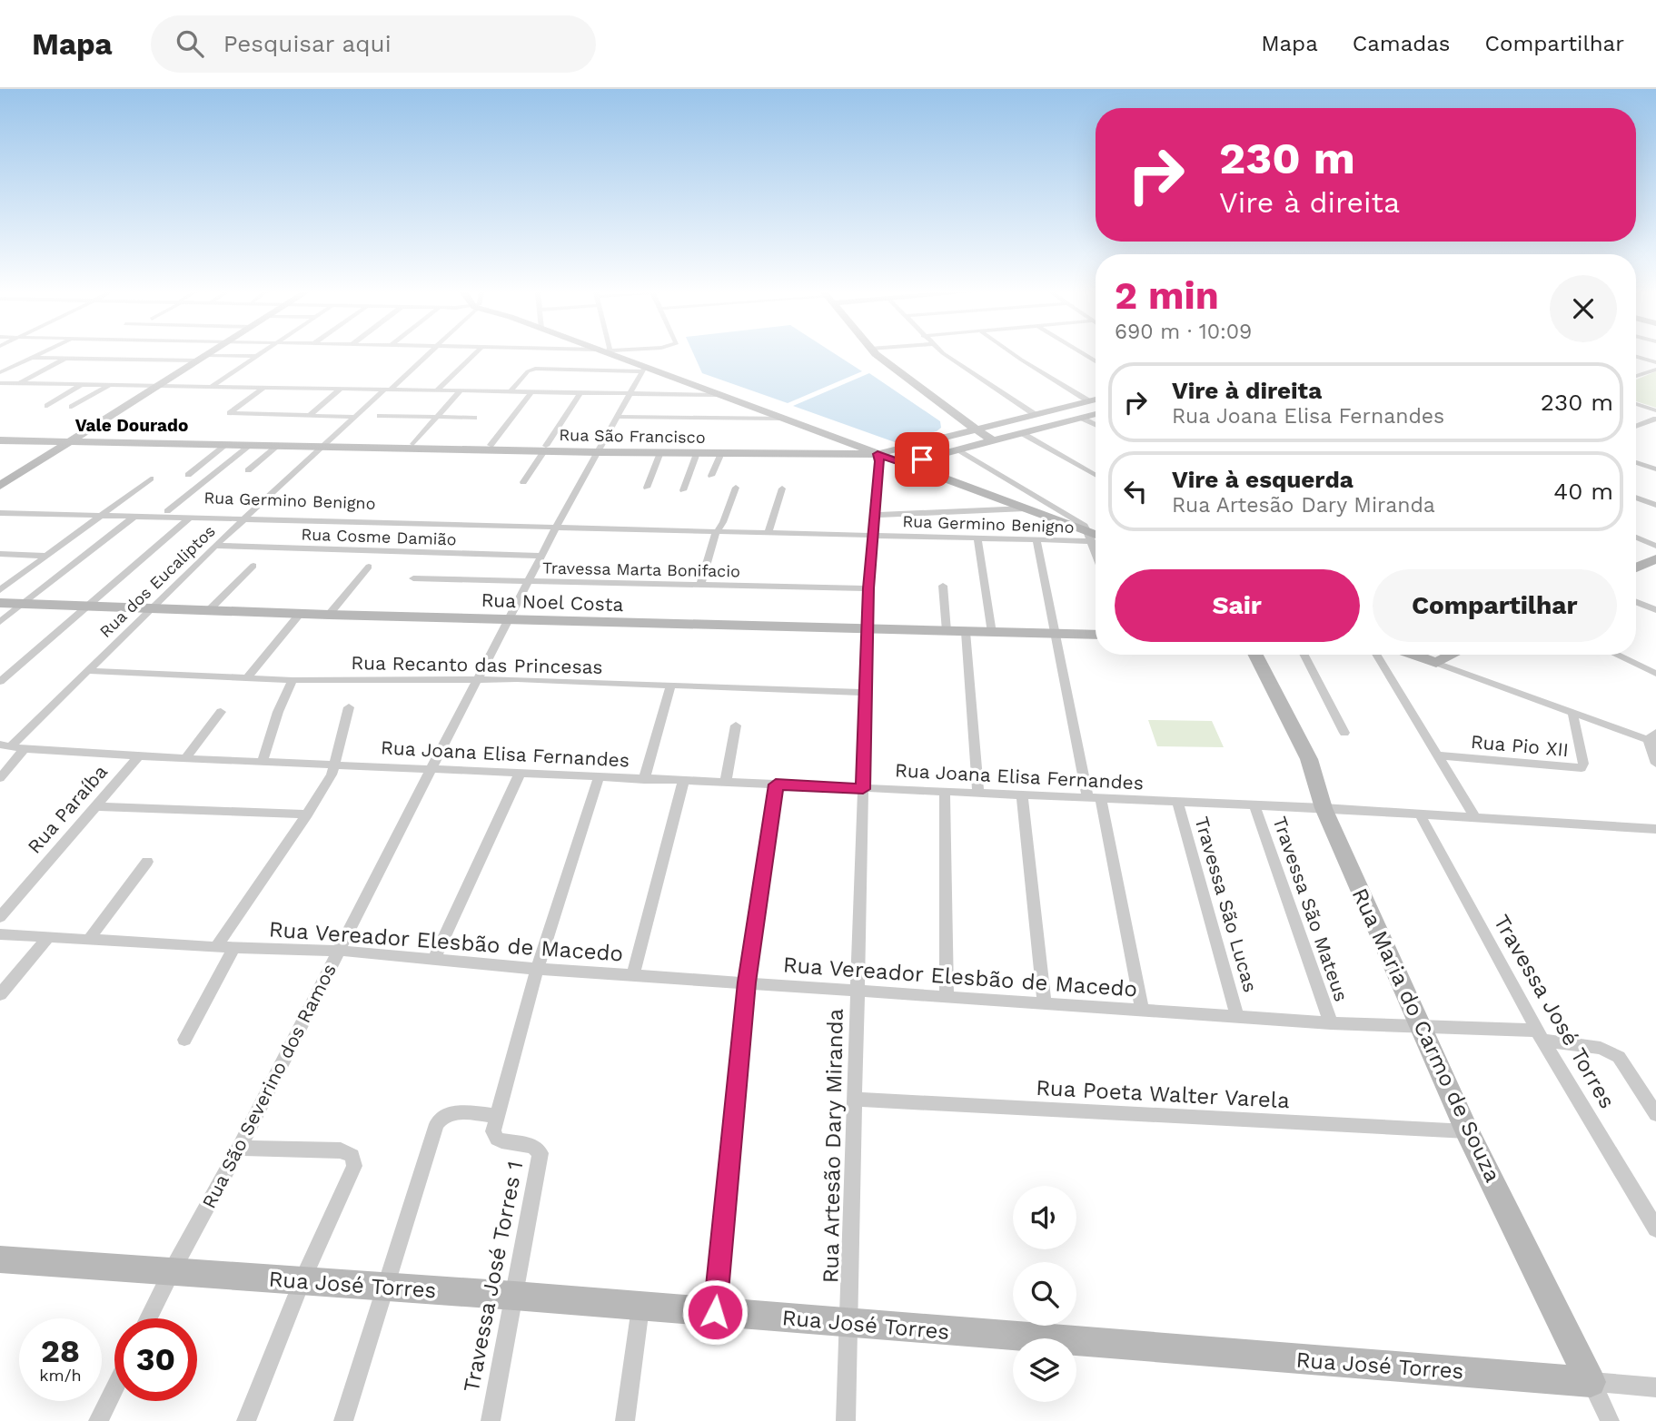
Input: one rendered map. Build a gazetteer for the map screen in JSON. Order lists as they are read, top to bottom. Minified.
{"streets":{"street":["Rua São Francisco","Rua Germino Benigno","Rua Cosme Damião","Travessa Marta Bonifacio","Rua dos Eucaliptos","Rua Noel Costa","Rua Recanto das Princesas","Rua Pio XII","Rua Joana Elisa Fernandes","Rua Paraíba","Travessa São Lucas","Travessa São Mateus","Rua Vereador Elesbão de Macedo","Travessa José Torres","Rua Maria do Carmo de Souza","Rua São Severino dos Ramos","Rua Poeta Walter Varela","Rua Artesão Dary Miranda","Travessa José Torres 1","Rua José Torres"]},"crossings":[["Rua São Francisco","Rua dos Eucaliptos"],["Rua São Francisco","Rua São Severino dos Ramos"],["Rua São Francisco","Rua Artesão Dary Miranda"],["Rua Germino Benigno","Rua dos Eucaliptos"],["Rua Germino Benigno","Rua São Severino dos Ramos"],["Rua Germino Benigno","Rua Artesão Dary Miranda"],["Rua Cosme Damião","Rua dos Eucaliptos"],["Rua Cosme Damião","Rua São Severino dos Ramos"],["Travessa Marta Bonifacio","Rua São Severino dos Ramos"],["Travessa Marta Bonifacio","Rua Artesão Dary Miranda"],["Rua dos Eucaliptos","Rua Noel Costa"],["Rua dos Eucaliptos","Rua Recanto das Princesas"],["Rua dos Eucaliptos","Rua Joana Elisa Fernandes"],["Rua Noel Costa","Rua São Severino dos Ramos"],["Rua Noel Costa","Rua Artesão Dary Miranda"],["Rua Recanto das Princesas","Rua São Severino dos Ramos"],["Rua Recanto das Princesas","Rua Artesão Dary Miranda"],["Rua Joana Elisa Fernandes","Rua Paraíba"],["Rua Joana Elisa Fernandes","Travessa São Lucas"],["Rua Joana Elisa Fernandes","Travessa São Mateus"],["Rua Joana Elisa Fernandes","Travessa José Torres"],["Rua Joana Elisa Fernandes","Rua Maria do Carmo de Souza"],["Rua Joana Elisa Fernandes","Rua São Severino dos Ramos"],["Rua Joana Elisa Fernandes","Rua Artesão Dary Miranda"],["Travessa São Lucas","Rua Vereador Elesbão de Macedo"],["Travessa São Mateus","Rua Vereador Elesbão de Macedo"],["Rua Vereador Elesbão de Macedo","Travessa José Torres"],["Rua Vereador Elesbão de Macedo","Rua Maria do Carmo de Souza"],["Rua Vereador Elesbão de Macedo","Rua São Severino dos Ramos"],["Rua Vereador Elesbão de Macedo","Rua Artesão Dary Miranda"],["Rua Maria do Carmo de Souza","Rua Poeta Walter Varela"],["Rua Maria do Carmo de Souza","Rua José Torres"],["Rua São Severino dos Ramos","Rua José Torres"],["Rua Poeta Walter Varela","Rua Artesão Dary Miranda"],["Rua Artesão Dary Miranda","Rua José Torres"],["Travessa José Torres 1","Rua José Torres"]],"districts":["Vale Dourado"],"page":{"header":"Mapa","search":"Pesquisar aqui","nav":["Mapa","Camadas","Compartilhar"],"turn":["230 m","Vire à direita"],"heading":["2 min","690 m · 10:09"],"list":[{"name":"Vire à direita","note":"Rua Joana Elisa Fernandes","value":"230 m"},{"name":"Vire à esquerda","note":"Rua Artesão Dary Miranda","value":"40 m"}],"buttons":["Sair","Compartilhar"],"speed":"28 km/h","limit":"30"}}
